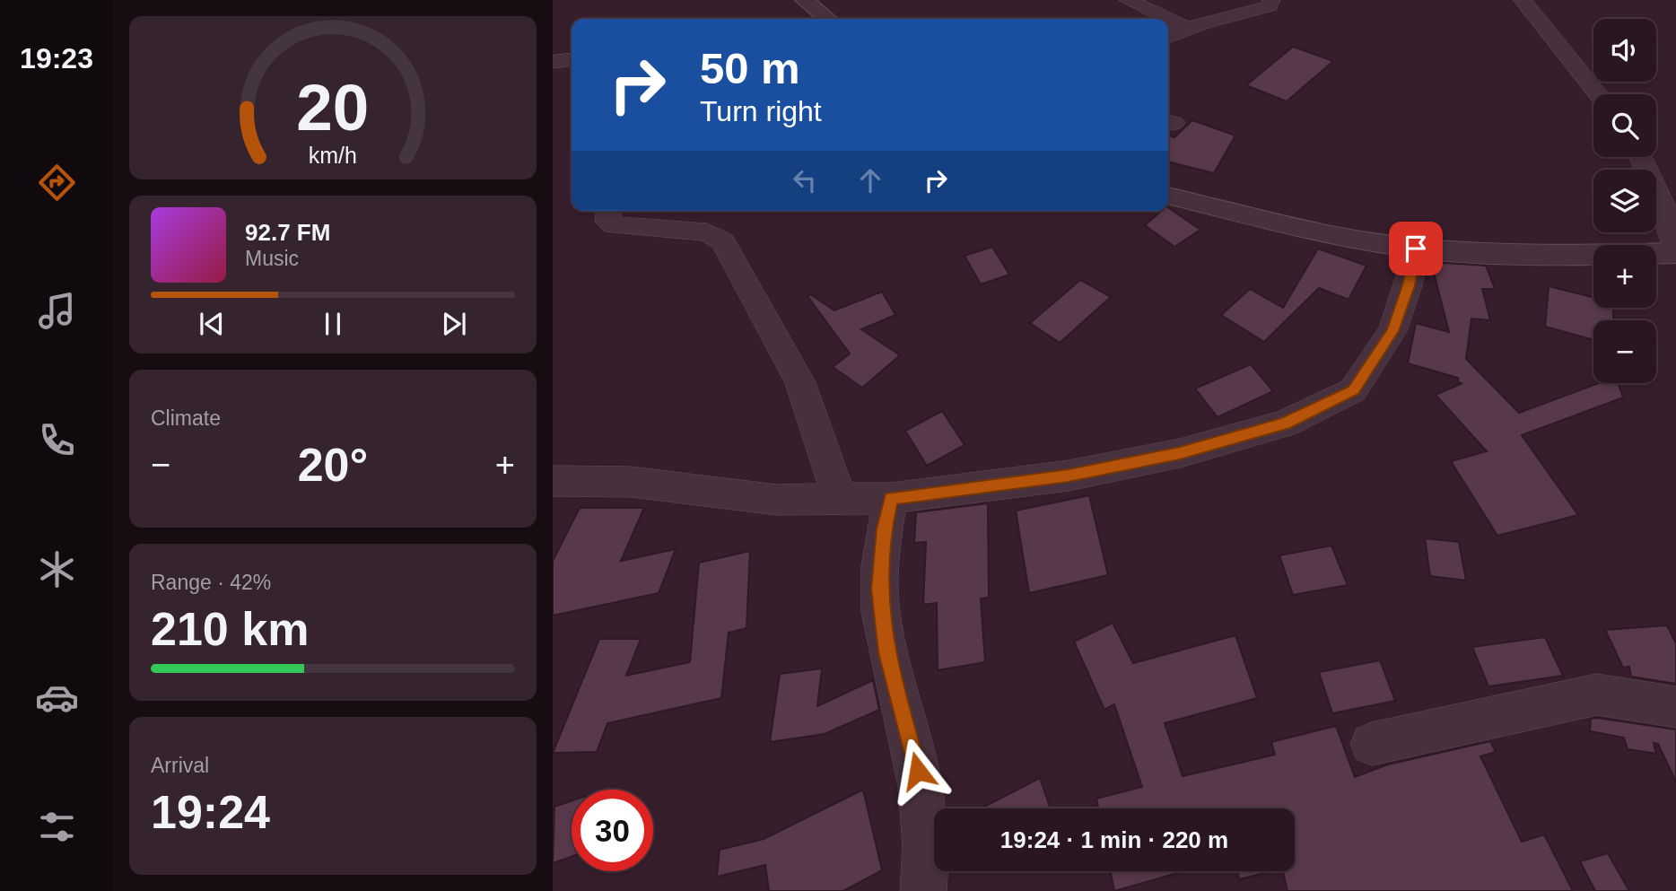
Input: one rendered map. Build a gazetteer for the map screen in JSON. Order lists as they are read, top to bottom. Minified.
{"page":{"tabs":"19:23","map_buttons":["+","−"],"turn":["50 m","Turn right"],"song":["92.7 FM","Music"],"tile":["Climate",["Range · 42%","210 km"],["Arrival","19:24"]],"heat":["−","20°","+"],"limit":"30","trip":"19:24 · 1 min · 220 m","gauge":["20","km/h"]}}
